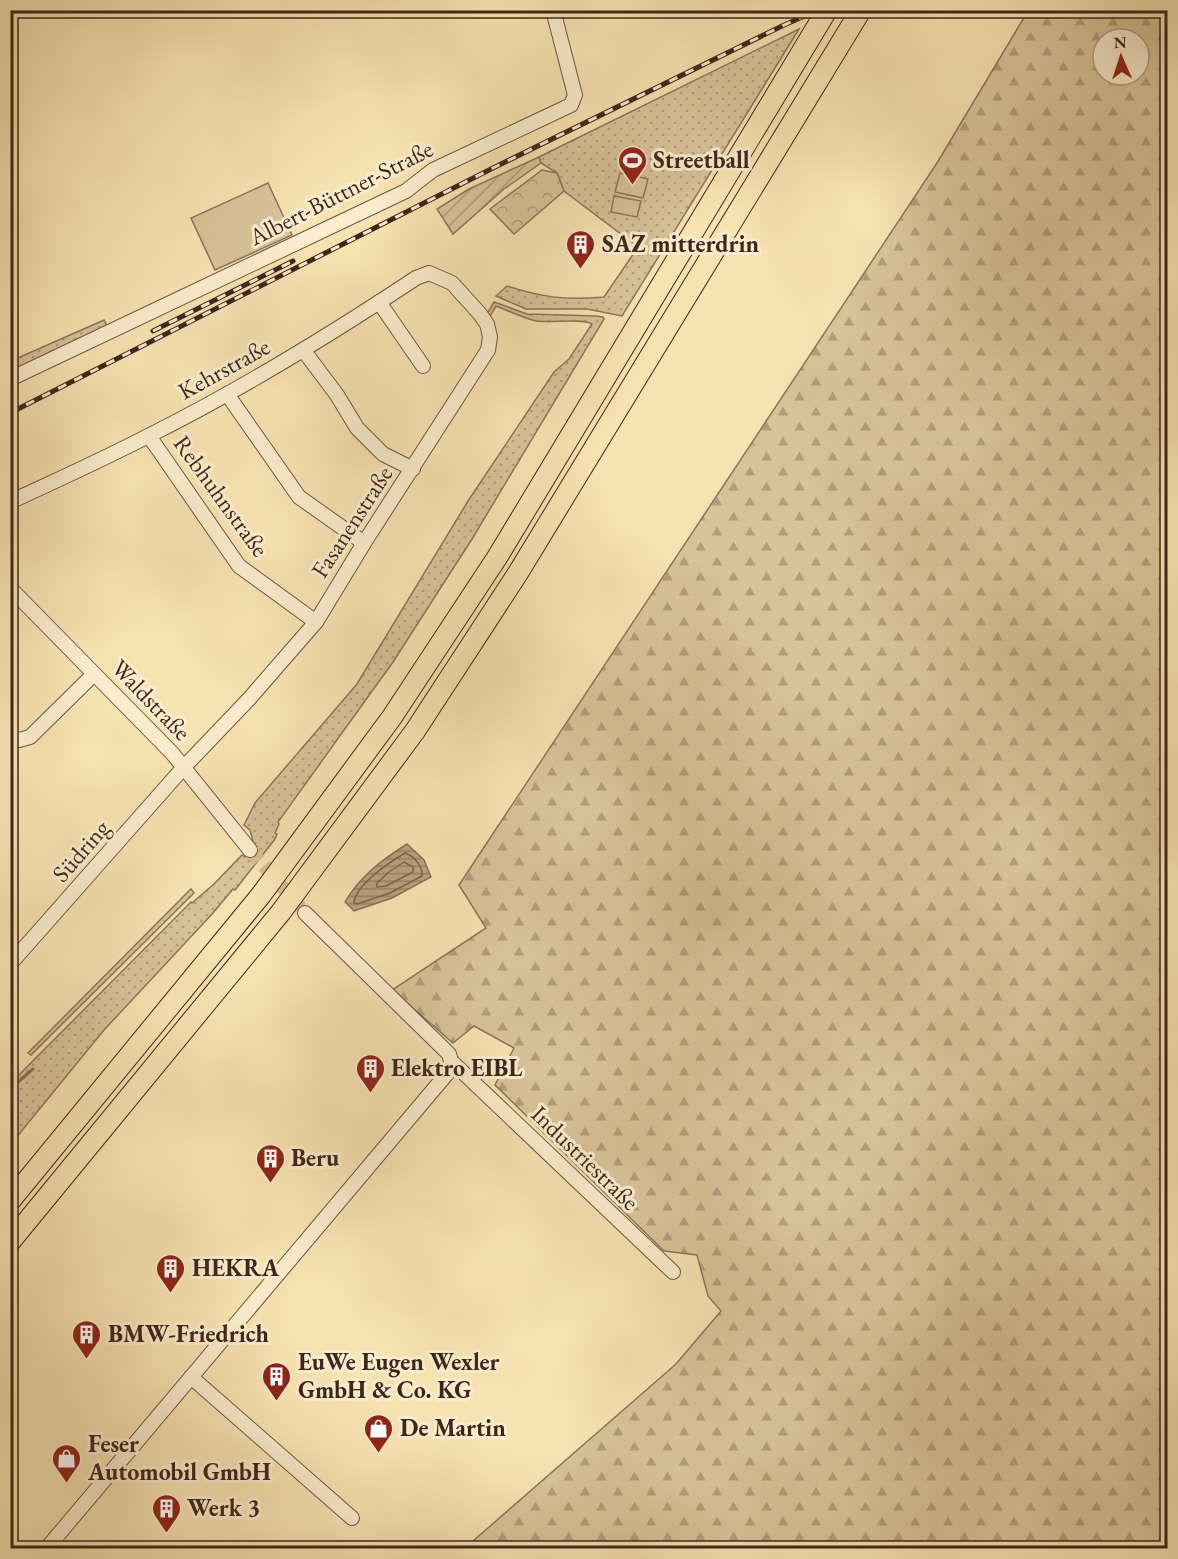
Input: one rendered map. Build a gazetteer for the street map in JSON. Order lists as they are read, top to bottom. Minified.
{"streets":{"street":["Albert-Büttner-Straße","Kehrstraße","Rebhuhnstraße","Fasanenstraße","Waldstraße","Südring","Industriestraße"]},"crossings":[["Kehrstraße","Rebhuhnstraße"],["Kehrstraße","Fasanenstraße"],["Rebhuhnstraße","Fasanenstraße"],["Fasanenstraße","Waldstraße"],["Fasanenstraße","Südring"],["Waldstraße","Südring"]],"places":{"sports":["Streetball"],"building":["SAZ mitterdrin","Elektro EIBL","Beru","HEKRA","BMW-Friedrich","EuWe Eugen Wexler GmbH & Co. KG","Werk 3"],"shop":["De Martin","Feser Automobil GmbH"]},"north":"top"}
